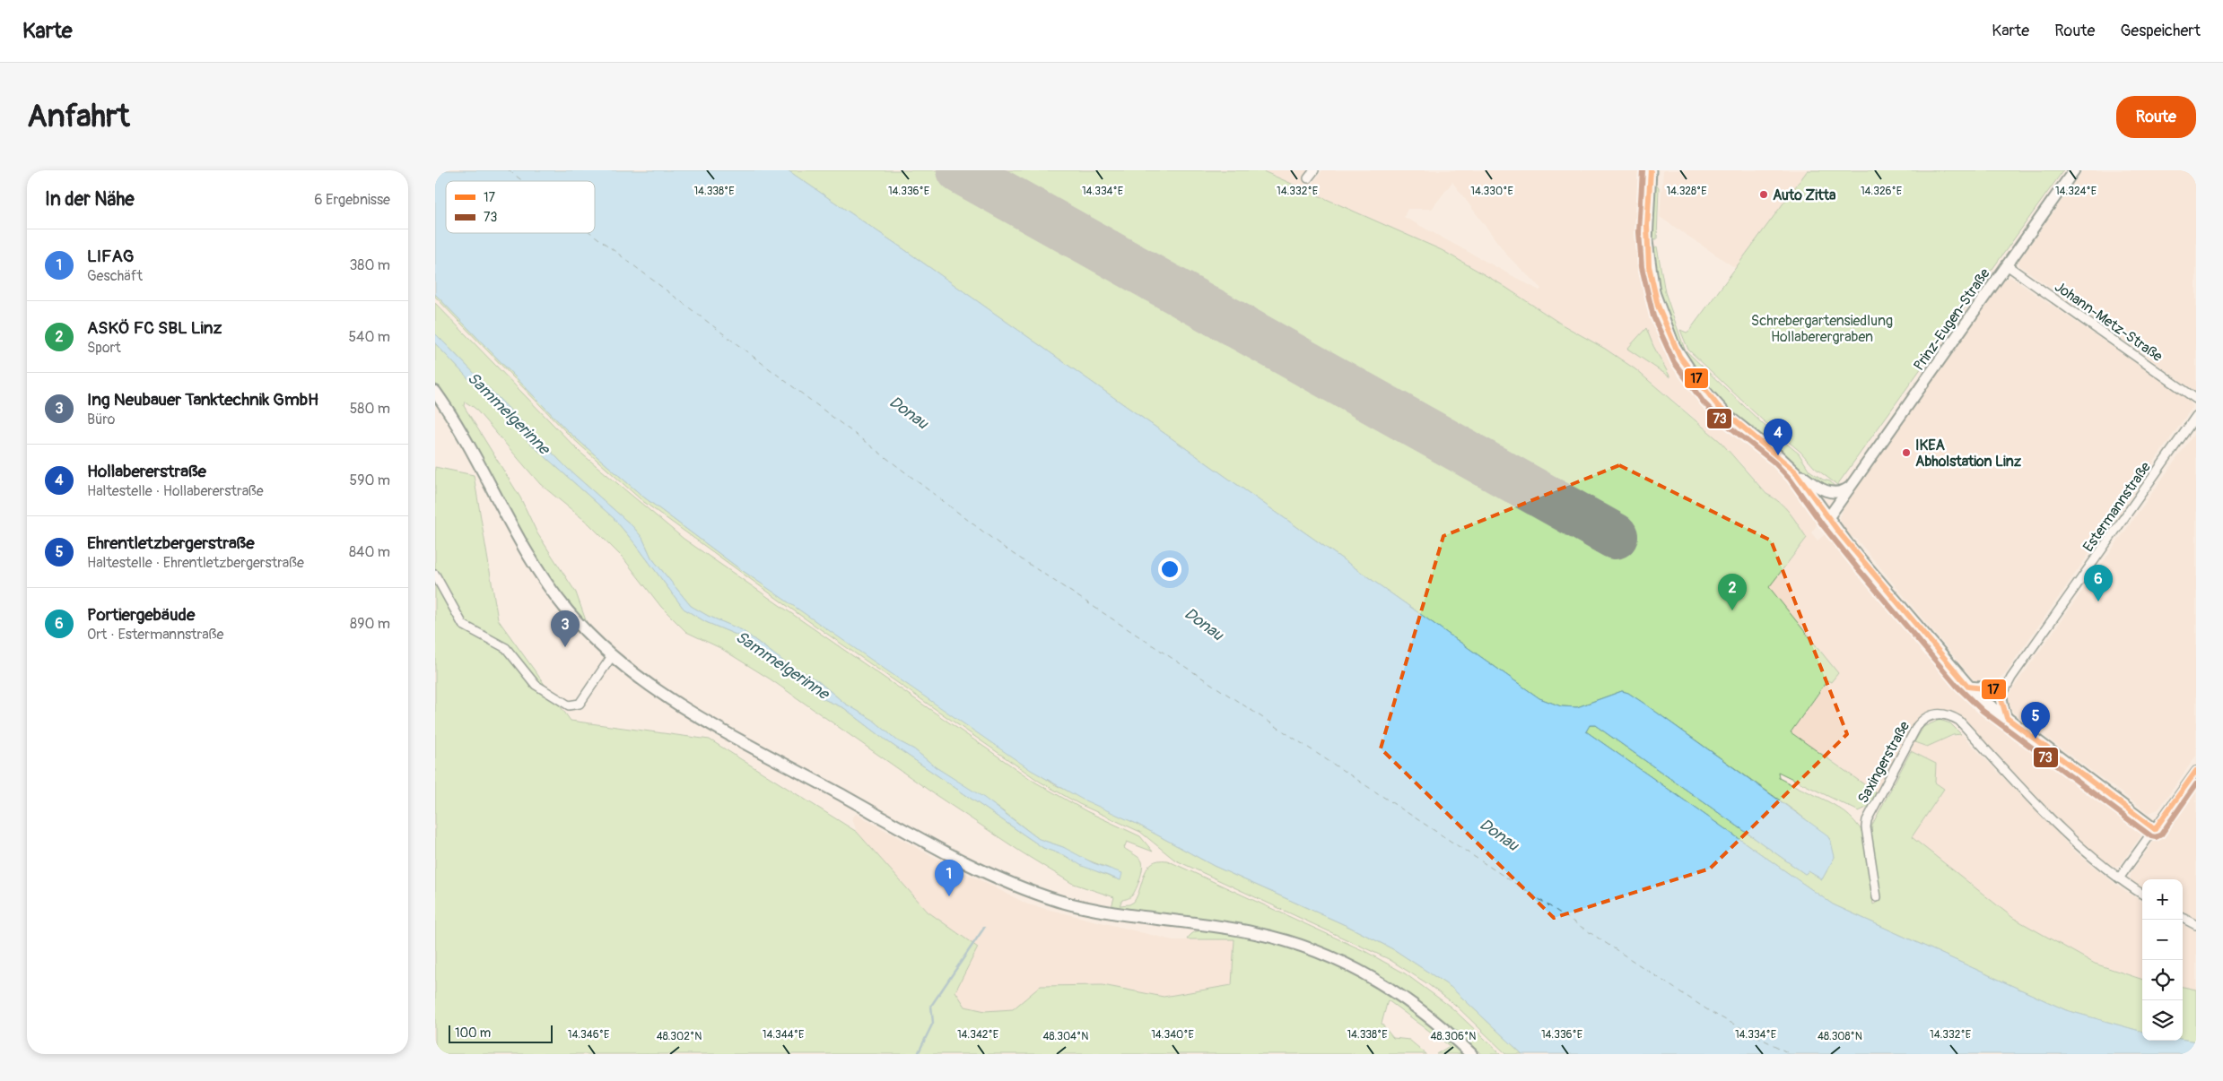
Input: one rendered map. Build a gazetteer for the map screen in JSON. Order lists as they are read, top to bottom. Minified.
{"streets":{"street":["Prinz-Eugen-Straße","Johann-Metz-Straße","Estermannstraße","Saxingerstraße"]},"crossings":[["Prinz-Eugen-Straße","Johann-Metz-Straße"]],"water":["Donau","Sammelgerinne"],"parks":["Schrebergartensiedlung Hollaberergraben"],"places":["Auto Zitta","IKEA Abholstation Linz"],"lines":["transit line 17","transit line 73"],"legend":["17","73"],"scale_bar":"100 m","page":{"header":"Karte","nav":["Karte","Route","Gespeichert"],"buttons":"Route","title":"Anfahrt","heading":["In der Nähe","6 Ergebnisse"],"list":[{"mark":"1","name":"LIFAG","note":"Geschäft","value":"380 m"},{"mark":"2","name":"ASKÖ FC SBL Linz","note":"Sport","value":"540 m"},{"mark":"3","name":"Ing Neubauer Tanktechnik GmbH","note":"Büro","value":"580 m"},{"mark":"4","name":"Hollabererstraße","note":"Haltestelle · Hollabererstraße","value":"590 m"},{"mark":"5","name":"Ehrentletzbergerstraße","note":"Haltestelle · Ehrentletzbergerstraße","value":"840 m"},{"mark":"6","name":"Portiergebäude","note":"Ort · Estermannstraße","value":"890 m"}],"pins":["4","6","2","3","5","1"],"map_buttons":["+","−"],"scale":"100 m"},"coordinates":["14.338°E","14.336°E","14.332°E","14.330°E","14.328°E","14.324°E","14.334°E","14.326°E","14.346°E","14.344°E","14.342°E","14.340°E","48.302°N","48.304°N","48.306°N","48.308°N"]}
